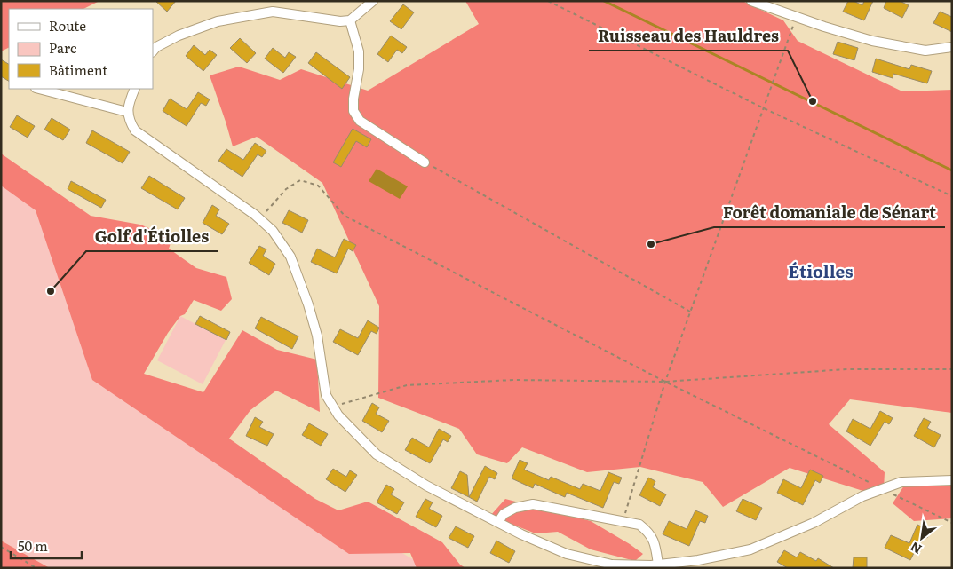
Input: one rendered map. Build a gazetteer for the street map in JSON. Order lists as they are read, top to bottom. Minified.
{"districts":["Étiolles"],"places":["Ruisseau des Hauldres","Forêt domaniale de Sénart","Golf d'Étiolles"],"legend":["Route","Parc","Bâtiment"],"scale_bar":"50 m","north":"bottom left"}
